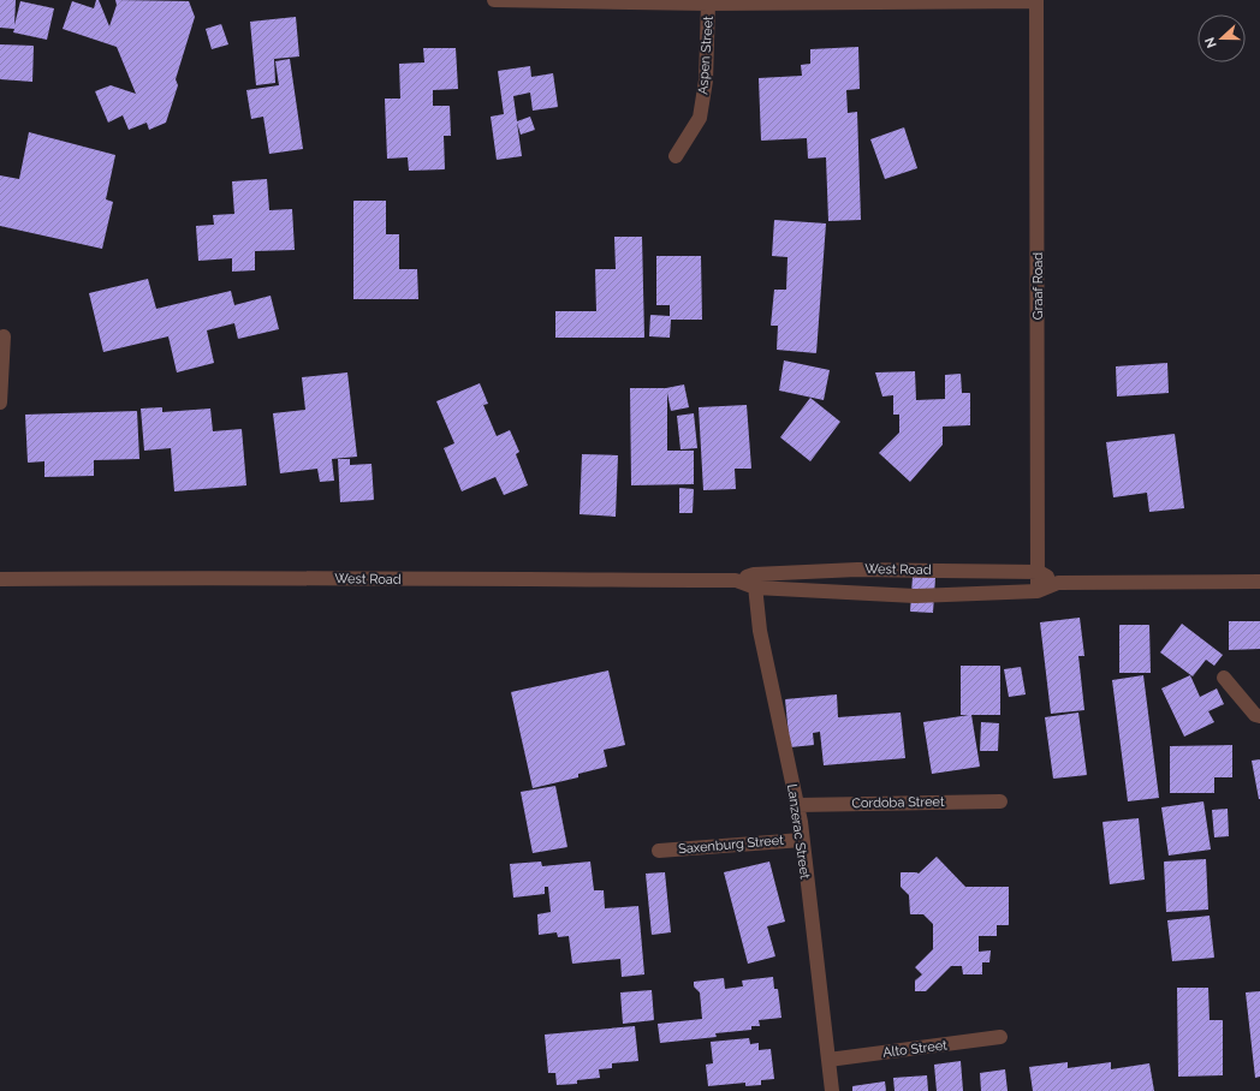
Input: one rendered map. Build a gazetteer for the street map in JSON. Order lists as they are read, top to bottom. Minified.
{"streets":{"street":["Aspen Street","Graaf Road","West Road","Cordoba Street","Lanzerac Street","Saxenburg Street","Alto Street"]},"crossings":[["Graaf Road","West Road"],["West Road","Lanzerac Street"],["Cordoba Street","Lanzerac Street"],["Lanzerac Street","Saxenburg Street"],["Lanzerac Street","Alto Street"]],"north":"left"}
